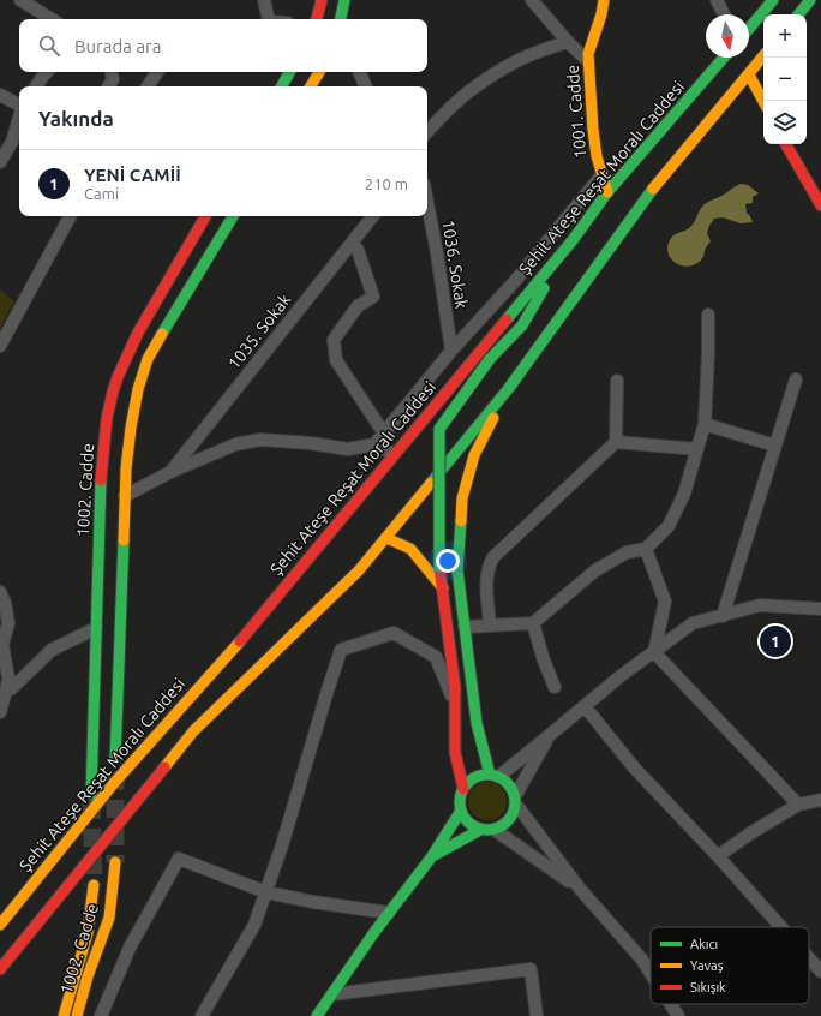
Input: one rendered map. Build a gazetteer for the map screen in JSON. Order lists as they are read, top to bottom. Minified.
{"streets":{"main road":["1001. Cadde","Şehit Ateşe Reşat Moralı Caddesi","1002. Cadde"],"street":["1036. Sokak","1035. Sokak"]},"crossings":[["1001. Cadde","Şehit Ateşe Reşat Moralı Caddesi"]],"legend":["Akıcı","Yavaş","Sıkışık"],"north":"bottom","page":{"map_buttons":["+","−"],"search":"Burada ara","heading":"Yakında","list":[{"mark":"1","name":"YENİ CAMİİ","note":"Cami","value":"210 m"}],"pins":"1"}}
